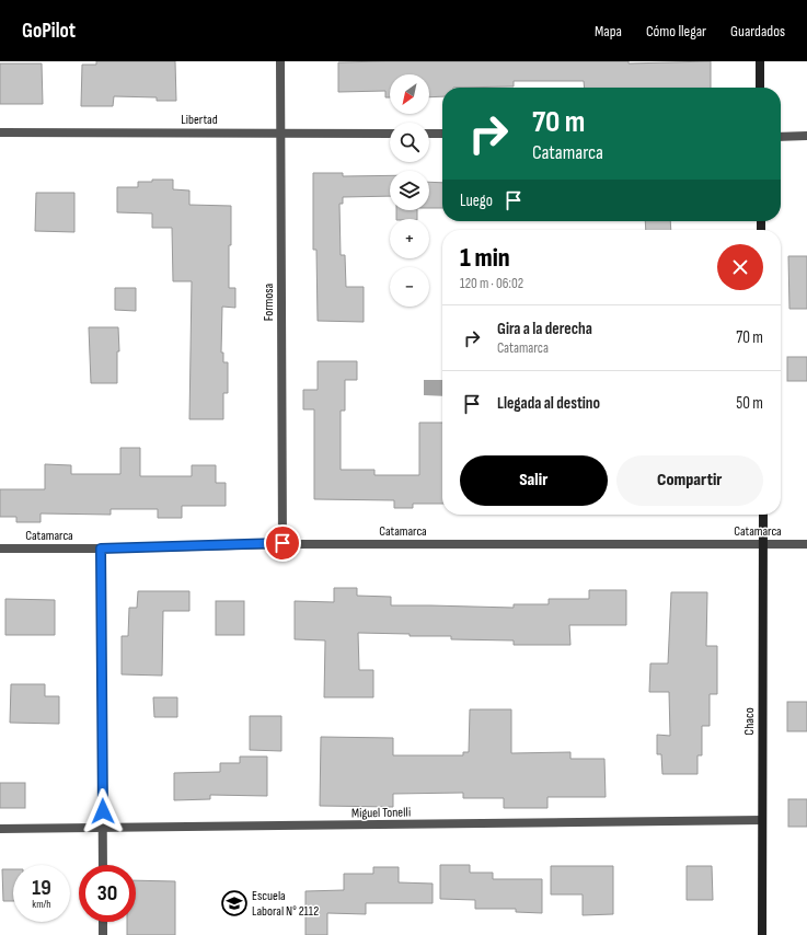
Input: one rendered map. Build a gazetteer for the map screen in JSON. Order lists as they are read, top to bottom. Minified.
{"streets":{"main road":["Chaco"],"street":["Libertad","Formosa","Catamarca","Miguel Tonelli"]},"crossings":[["Libertad","Formosa"],["Formosa","Catamarca"],["Catamarca","Chaco"],["Chaco","Miguel Tonelli"]],"places":{"school or university":["Escuela Laboral N° 2112"]},"north":"bottom left","page":{"header":"GoPilot","nav":["Mapa","Cómo llegar","Guardados"],"map_buttons":["+","−"],"turn":["70 m","Catamarca"],"then":"Luego","heading":["1 min","120 m · 06:02"],"list":[{"name":"Gira a la derecha","note":"Catamarca","value":"70 m"},{"name":"Llegada al destino","value":"50 m"}],"buttons":["Salir","Compartir"],"speed":"19 km/h","limit":"30"}}
